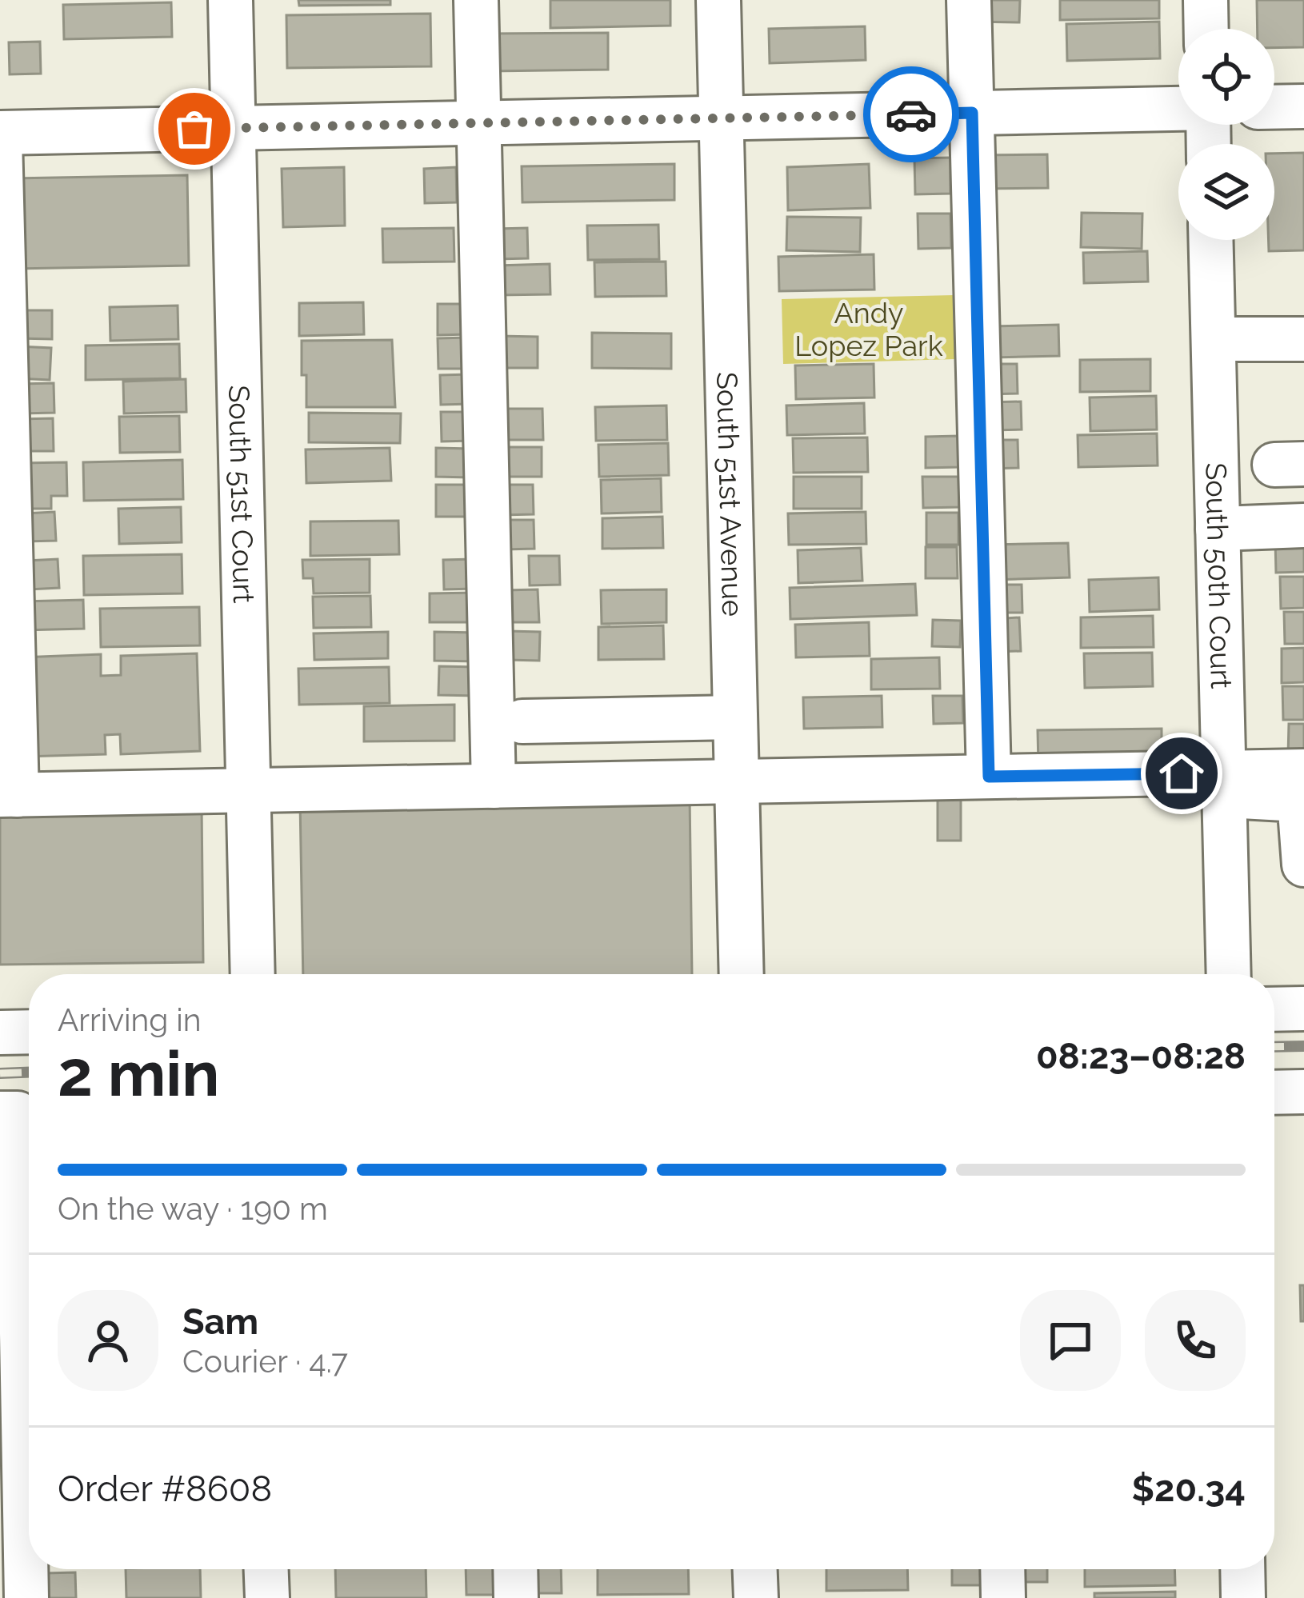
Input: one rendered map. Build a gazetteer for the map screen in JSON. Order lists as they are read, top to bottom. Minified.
{"streets":{"street":["South 51st Court","South 51st Avenue","South 50th Court"]},"parks":["Andy Lopez Park"],"page":{"heading":["2 min","Arriving in","08:23–08:28"],"panel":["Sam","Courier · 4.7","Order #8608","$20.34"],"bar":"On the way · 190 m"}}
